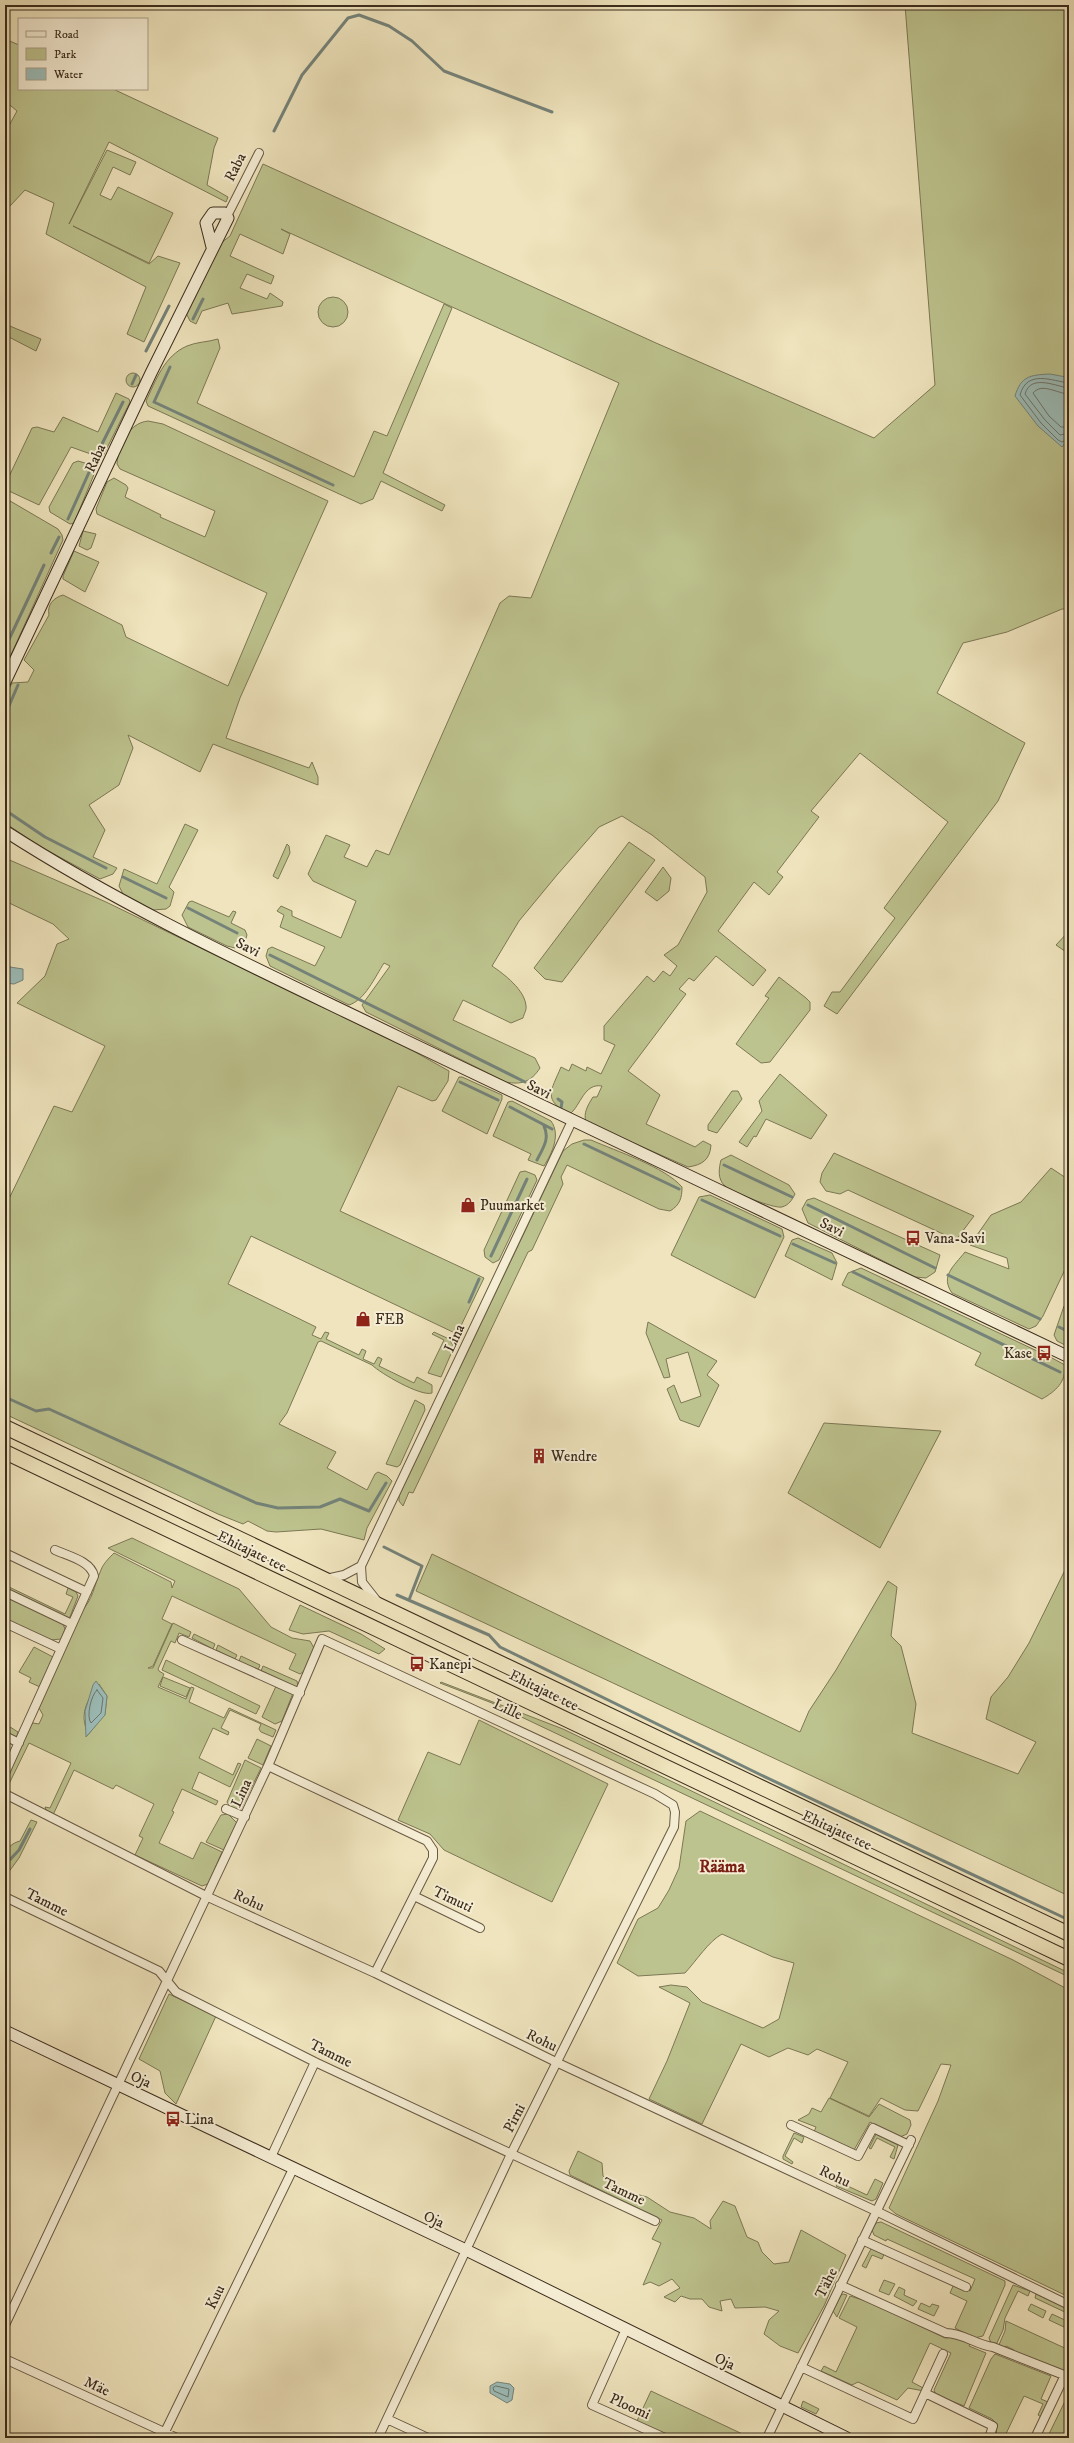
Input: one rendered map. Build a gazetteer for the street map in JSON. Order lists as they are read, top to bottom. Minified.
{"streets":{"highway":["Ehitajate tee"],"street":["Raba","Savi","Lina","Lille","Timuti","Rohu","Tamme","Oja","Pirni","Tähe","Kuu","Mäe","Ploomi"]},"crossings":[["Savi","Lina"],["Lina","Lille"],["Lina","Rohu"],["Lina","Tamme"],["Lina","Oja"],["Lille","Pirni"],["Rohu","Pirni"],["Rohu","Tähe"],["Tamme","Pirni"],["Oja","Pirni"],["Oja","Tähe"],["Oja","Kuu"],["Oja","Ploomi"],["Kuu","Mäe"]],"districts":["Rääma"],"places":{"shop":["Puumarket","FEB"],"bus stop":["Vana-Savi","Kase","Kanepi","Lina"],"building":["Wendre"]},"legend":["Road","Park","Water"]}
